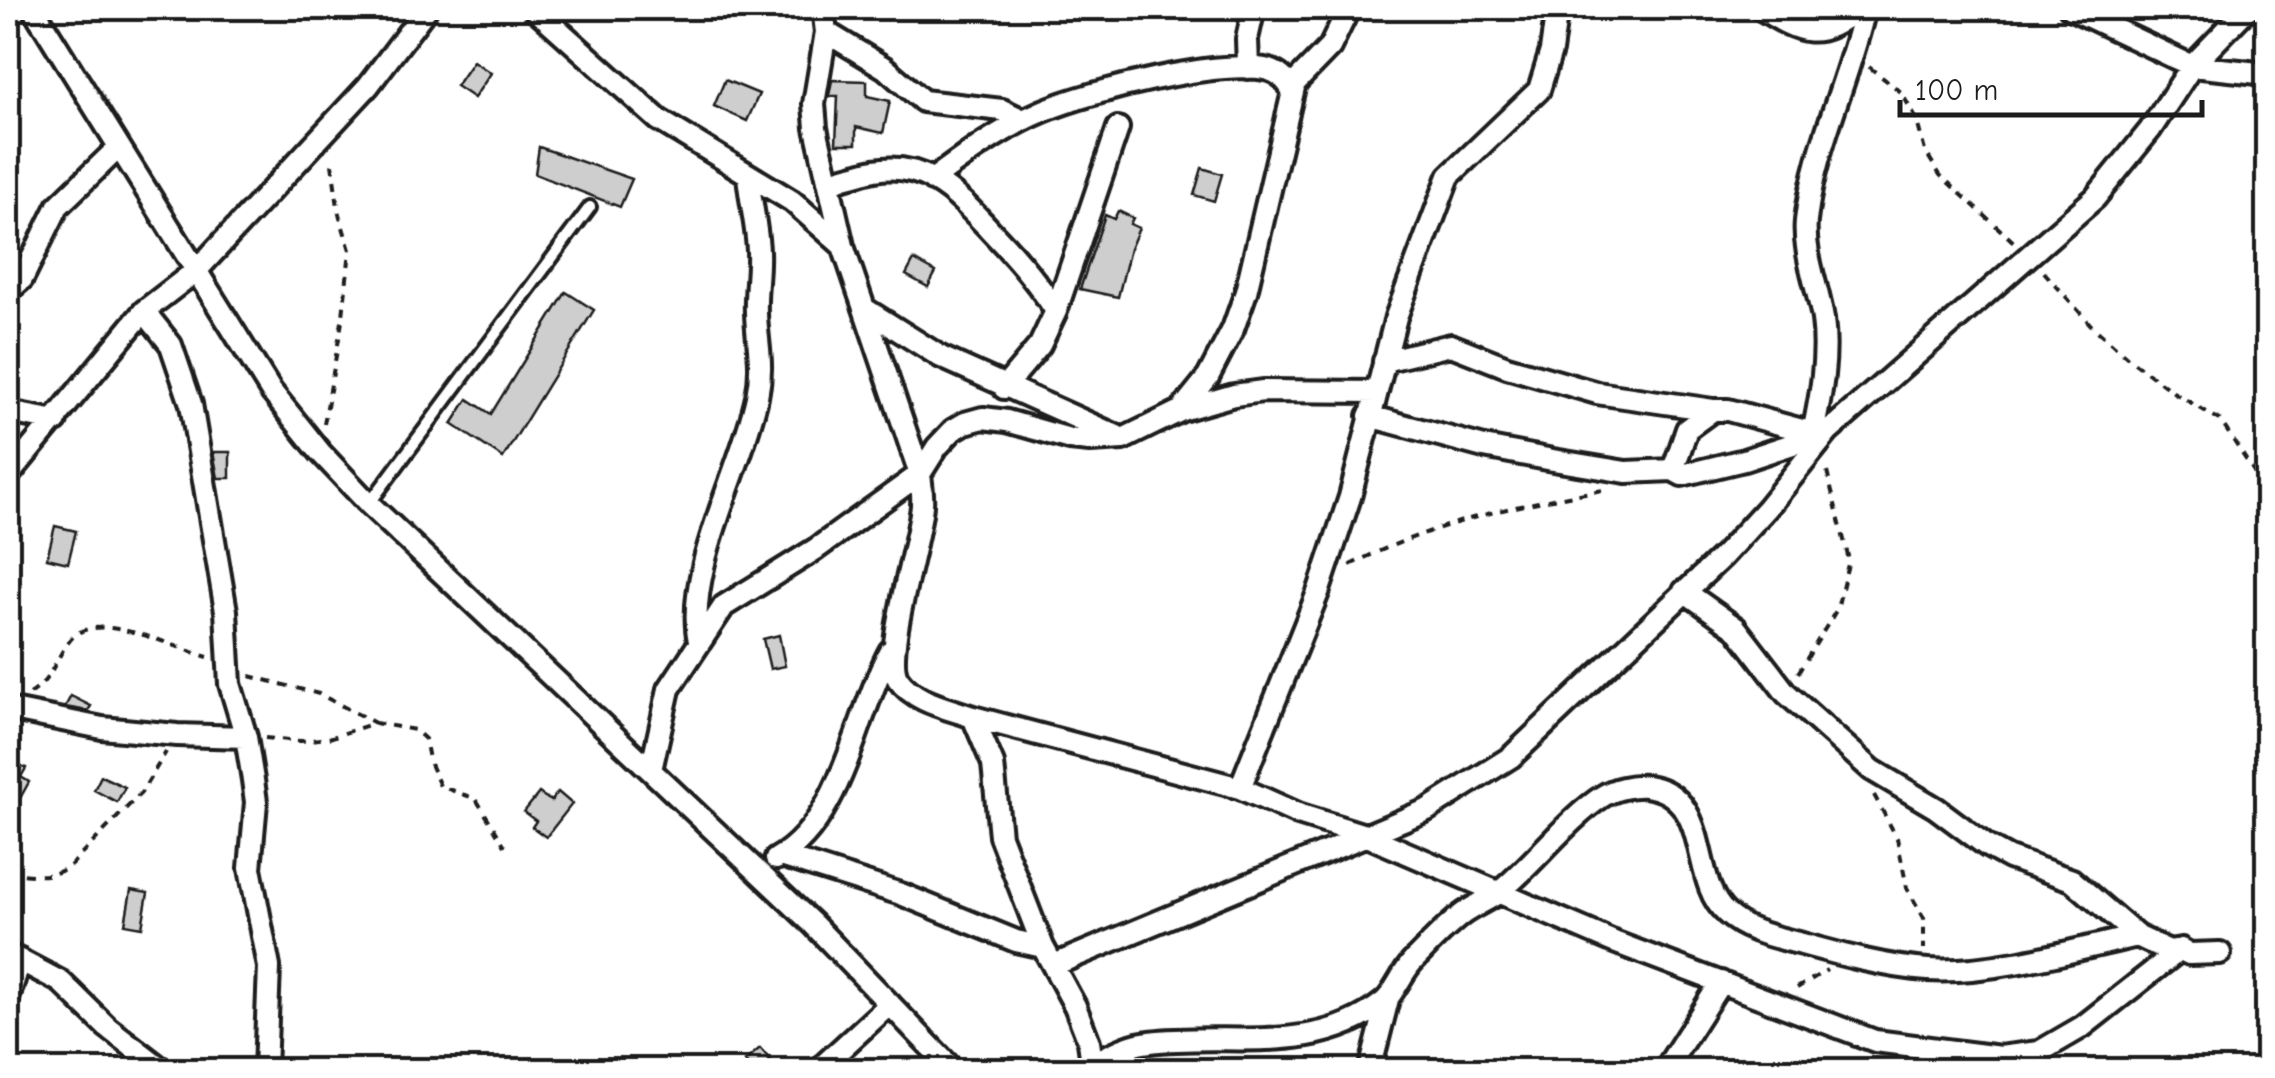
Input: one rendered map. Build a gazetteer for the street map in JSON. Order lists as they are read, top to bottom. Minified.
{"scale_bar":"100 m"}
